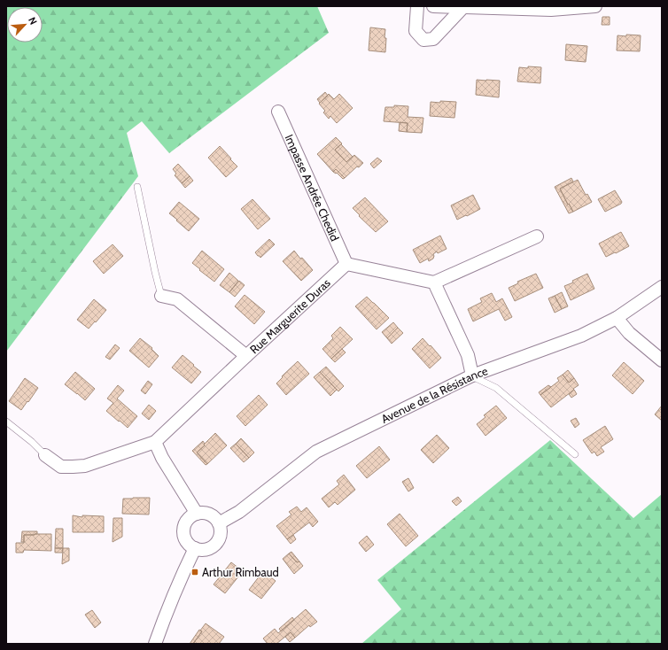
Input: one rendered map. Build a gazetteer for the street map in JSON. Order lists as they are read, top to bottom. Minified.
{"streets":{"street":["Impasse Andrée Chedid","Rue Marguerite Duras","Avenue de la Résistance"]},"crossings":[["Impasse Andrée Chedid","Rue Marguerite Duras"]],"places":{"transit":["Arthur Rimbaud"]},"north":"top right"}
